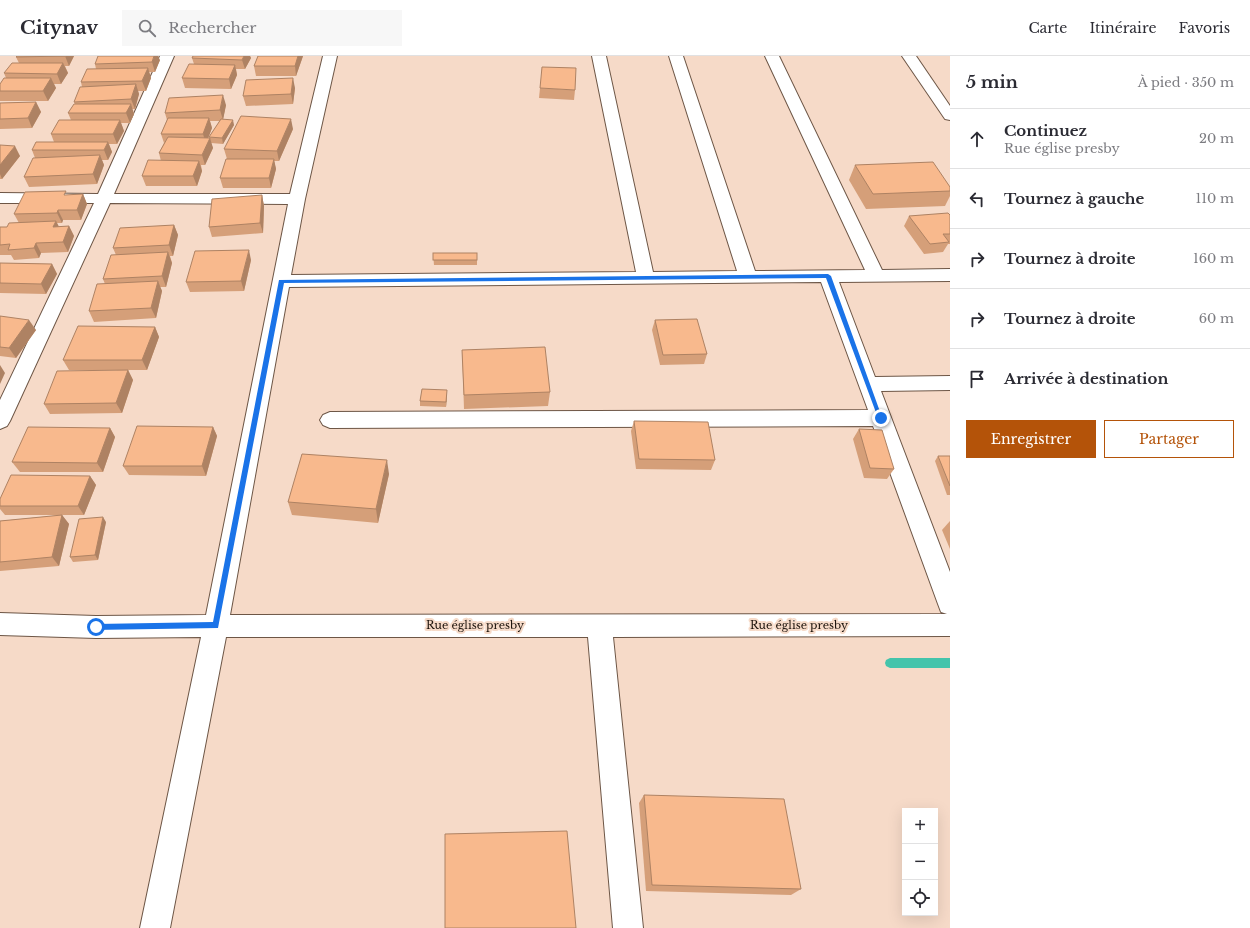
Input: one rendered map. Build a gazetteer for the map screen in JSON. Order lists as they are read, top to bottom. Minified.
{"streets":{"street":["Rue église presby"]},"page":{"header":"Citynav","search":"Rechercher","nav":["Carte","Itinéraire","Favoris"],"heading":["5 min","À pied · 350 m"],"list":[["Continuez","Rue église presby","20 m"],["Tournez à gauche","110 m"],["Tournez à droite","160 m"],["Tournez à droite","60 m"],"Arrivée à destination"],"buttons":["Enregistrer","Partager"],"map_buttons":["+","−"]}}
